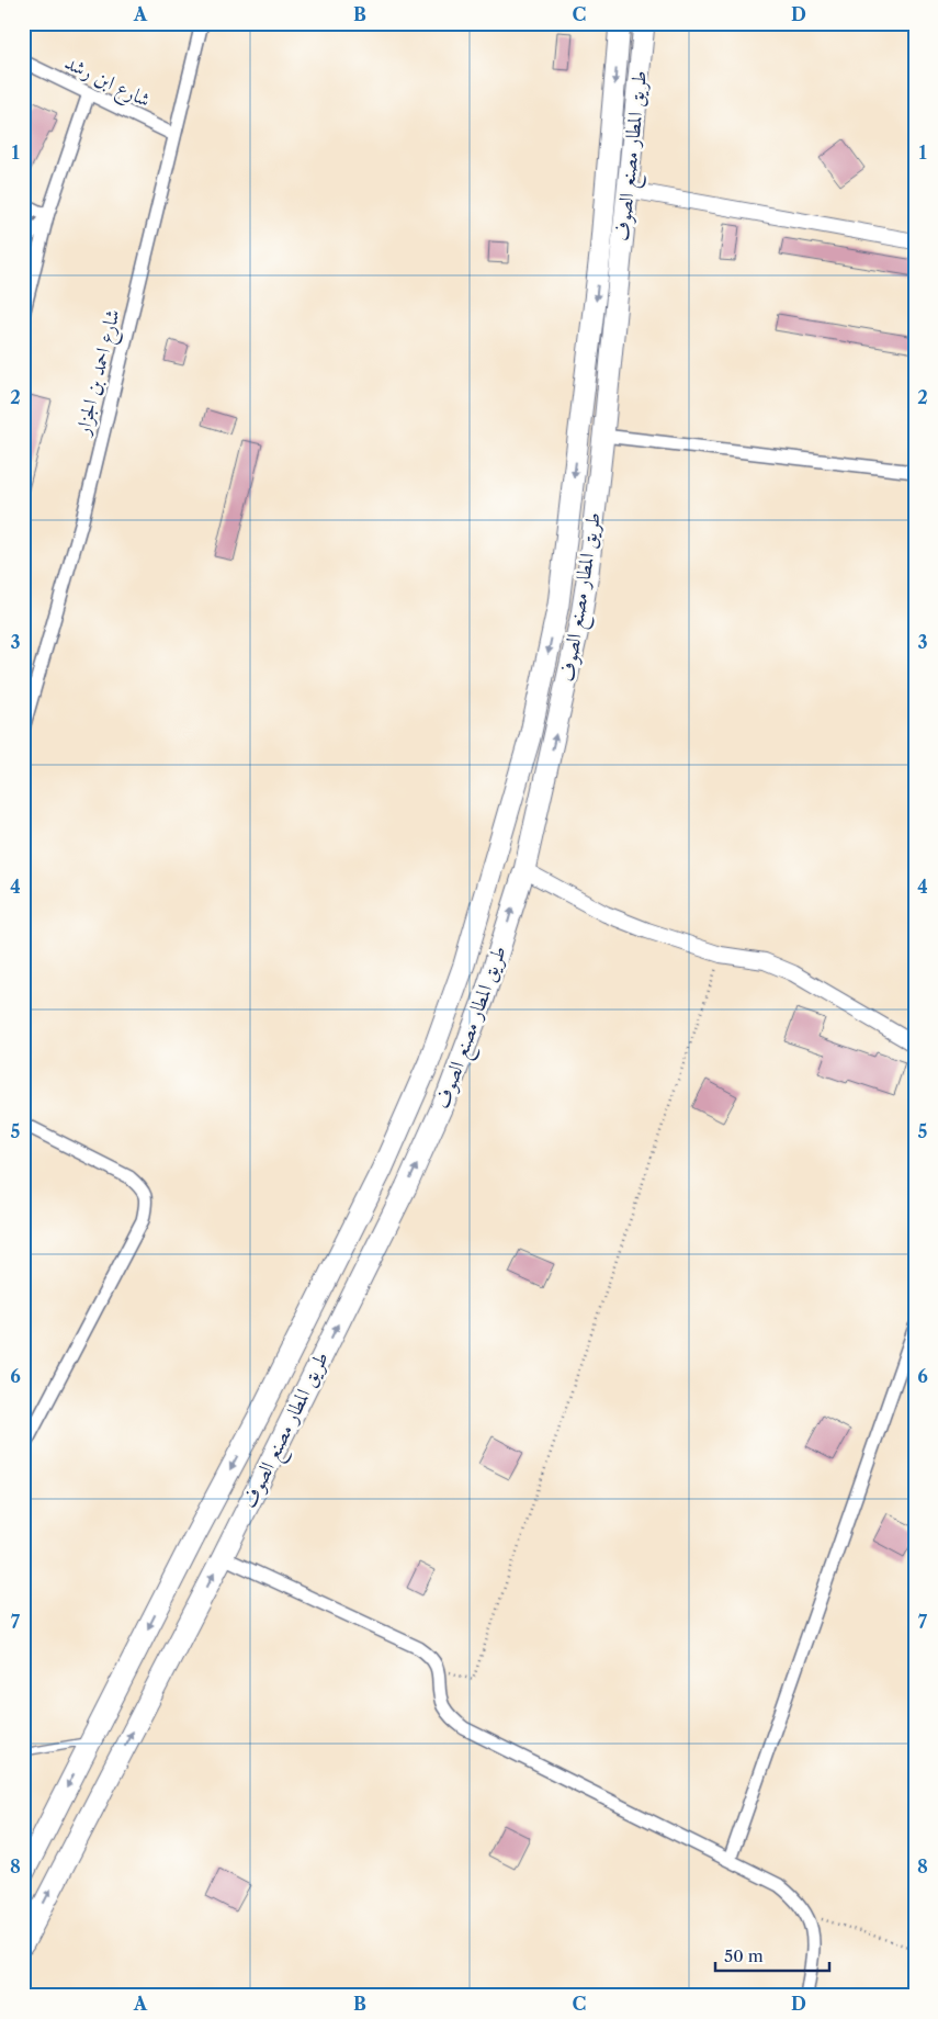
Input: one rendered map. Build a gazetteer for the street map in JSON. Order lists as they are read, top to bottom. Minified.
{"streets":{"highway":["طريق المطار مصنع الصوف"],"street":["شارع ابن رشد","شارع احمد بن الجزار"]},"crossings":[["شارع ابن رشد","شارع احمد بن الجزار"]],"scale_bar":"50 m","grid":{"columns":["A","B","C","D"],"rows":["1","2","3","4","5","6","7","8"]}}
